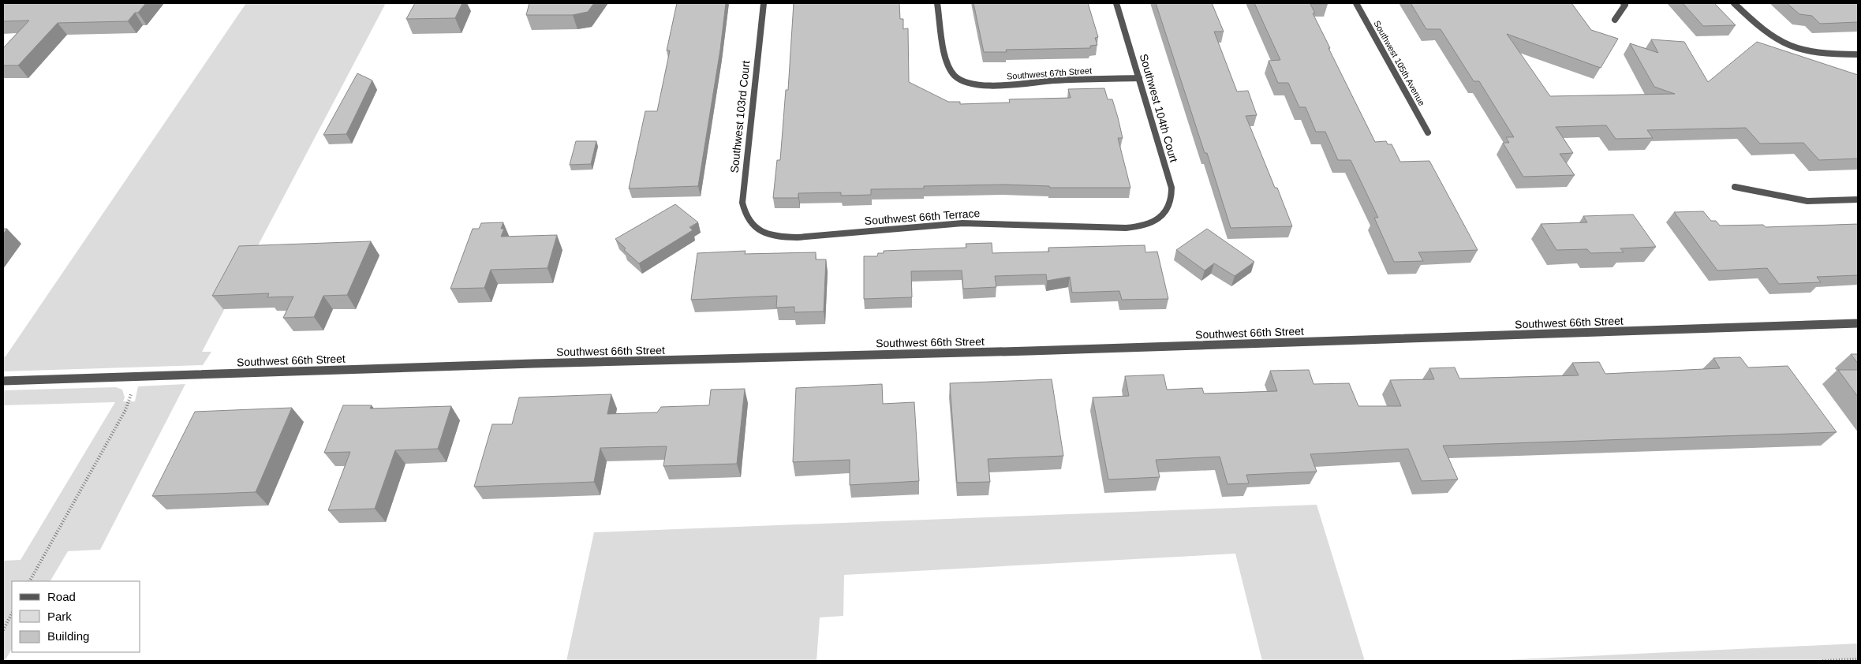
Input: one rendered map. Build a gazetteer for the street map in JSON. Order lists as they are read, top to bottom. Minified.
{"streets":{"street":["Southwest 105th Avenue","Southwest 67th Street","Southwest 104th Court","Southwest 103rd Court","Southwest 66th Terrace","Southwest 66th Street"]},"crossings":[["Southwest 67th Street","Southwest 104th Court"],["Southwest 104th Court","Southwest 66th Terrace"],["Southwest 103rd Court","Southwest 66th Terrace"]],"legend":["Road","Park","Building"]}
